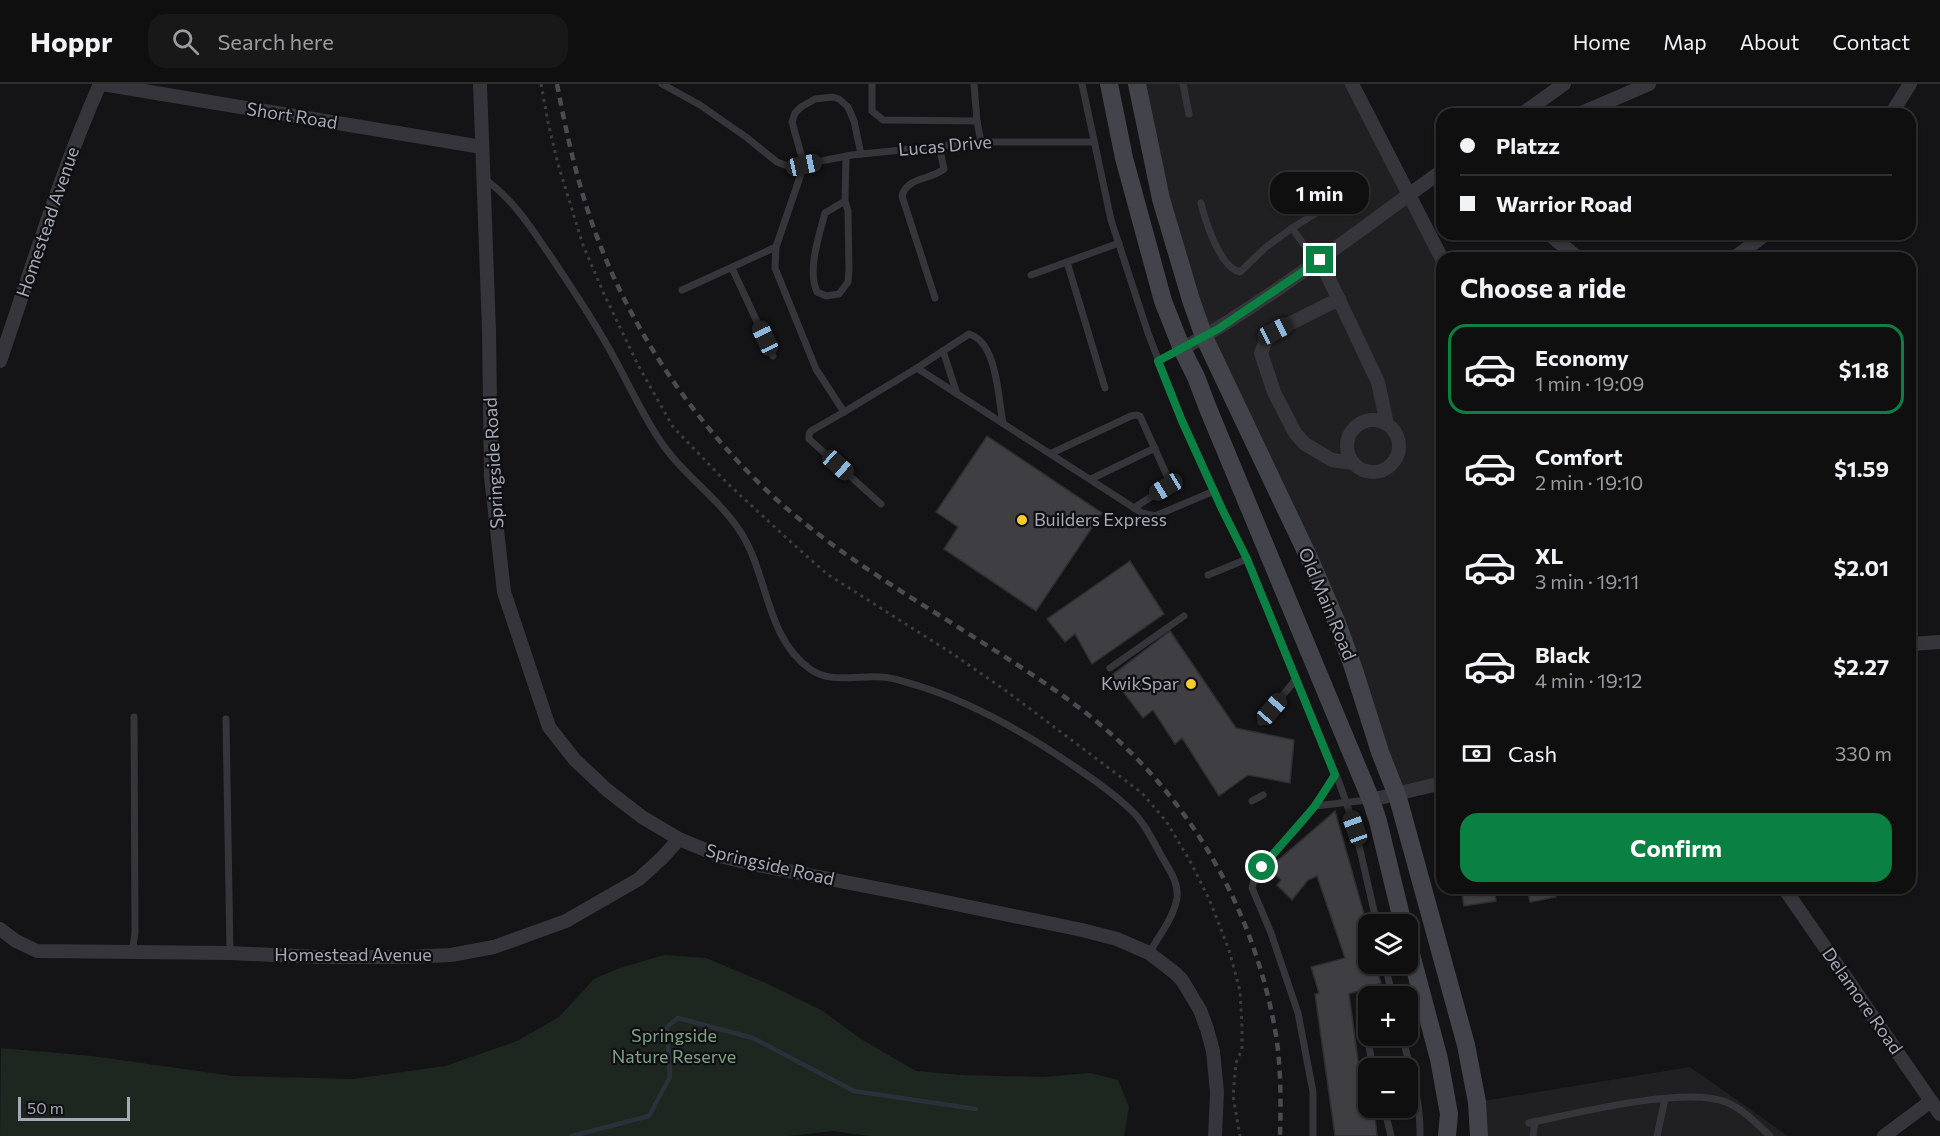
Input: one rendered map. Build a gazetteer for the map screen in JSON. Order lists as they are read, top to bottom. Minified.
{"streets":{"main road":["Old Main Road"],"street":["Short Road","Homestead Avenue","Springside Road","Delamore Road"],"lane":["Lucas Drive"]},"crossings":[["Short Road","Homestead Avenue"],["Short Road","Springside Road"],["Homestead Avenue","Springside Road"]],"parks":["Springside Nature Reserve"],"places":["Builders Express","KwikSpar"],"scale_bar":"50 m","page":{"header":"Hoppr","search":"Search here","nav":["Home","Map","About","Contact"],"banner":["Platzz","Warrior Road"],"bubble":"1 min","heading":"Choose a ride","list":[{"name":"Economy","note":"1 min · 19:09","value":"$1.18"},{"name":"Comfort","note":"2 min · 19:10","value":"$1.59"},{"name":"XL","note":"3 min · 19:11","value":"$2.01"},{"name":"Black","note":"4 min · 19:12","value":"$2.27"}],"pay":["Cash","330 m"],"buttons":"Confirm","map_buttons":["+","−"],"scale":"50 m"}}
